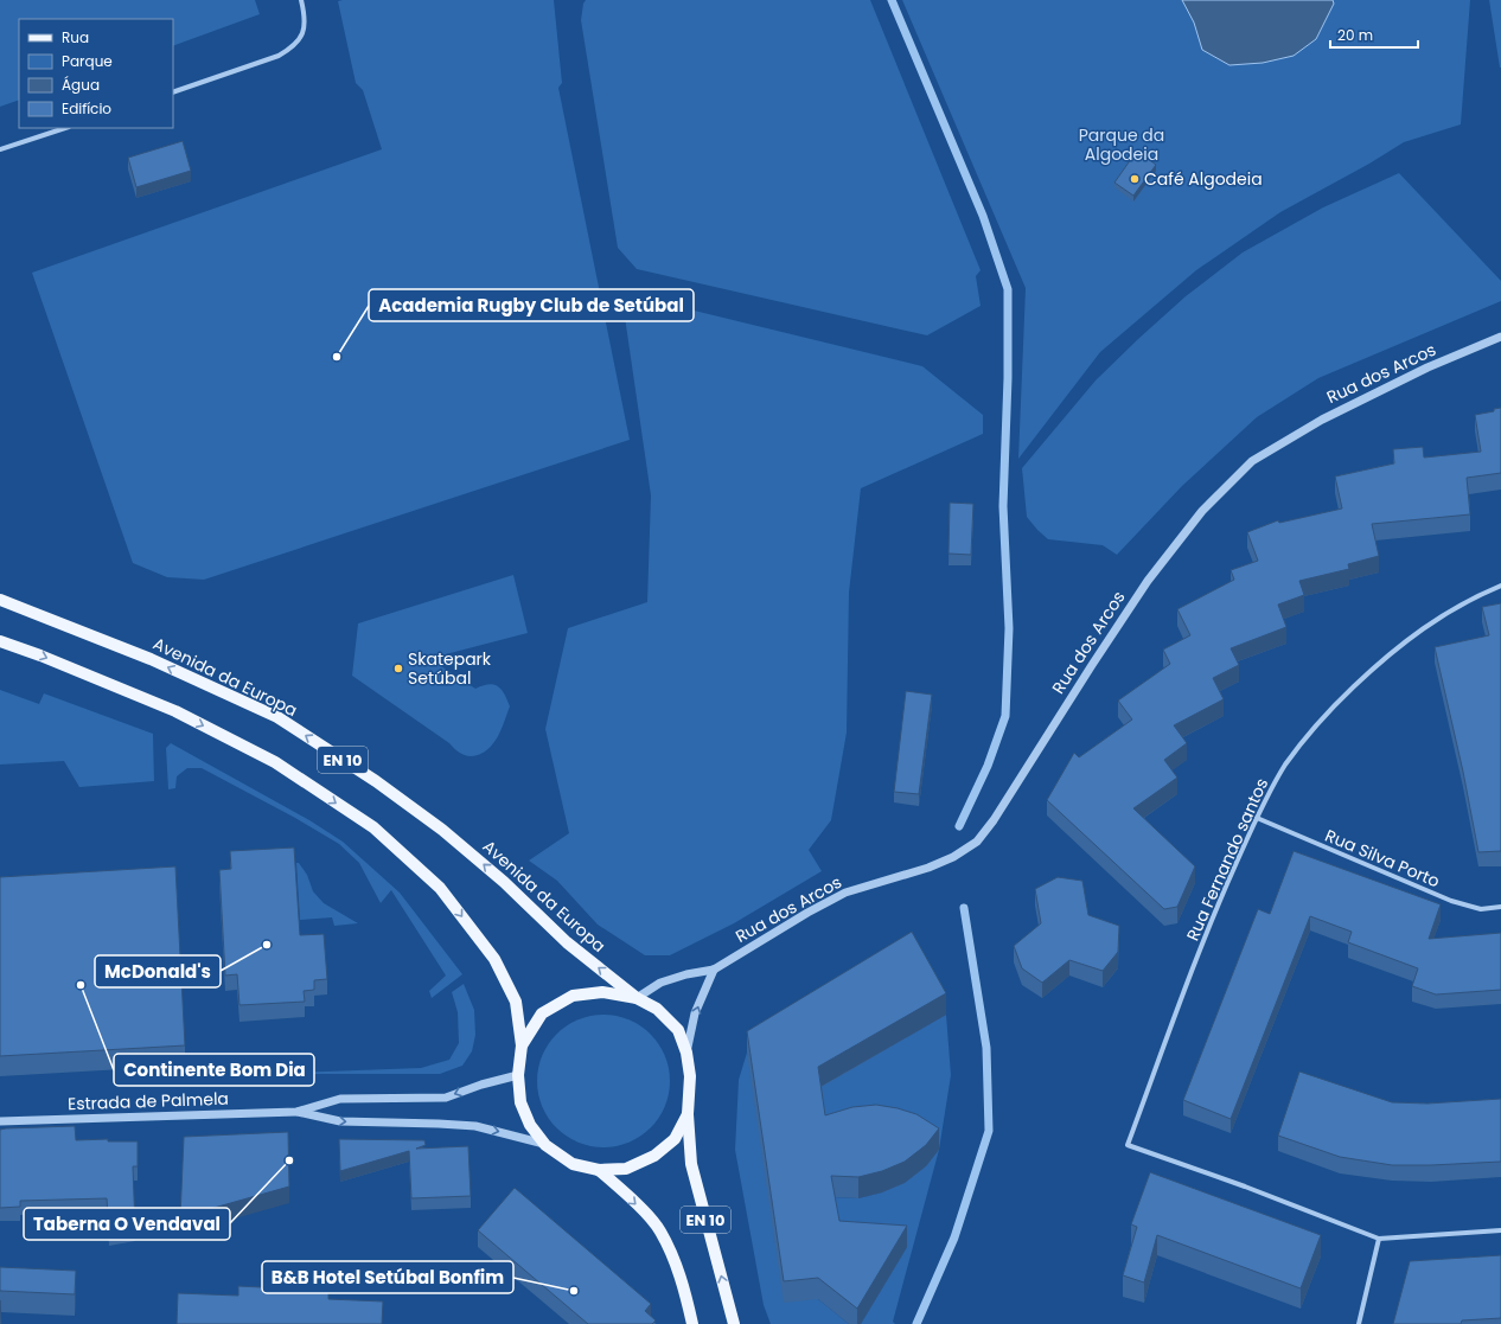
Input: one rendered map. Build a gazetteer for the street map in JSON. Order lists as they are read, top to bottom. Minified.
{"streets":{"main road":["Avenida da Europa","EN 10"],"street":["Rua dos Arcos","Rua Silva Porto","Rua Fernando santos","Estrada de Palmela"]},"crossings":[["Rua dos Arcos","Avenida da Europa"],["Rua dos Arcos","EN 10"],["Avenida da Europa","EN 10"],["EN 10","Estrada de Palmela"],["Rua Silva Porto","Rua Fernando santos"]],"parks":["Parque da Algodeia"],"places":["Café Algodeia","Academia Rugby Club de Setúbal","Skatepark Setúbal","McDonald's","Continente Bom Dia","Taberna O Vendaval","B&B Hotel Setúbal Bonfim"],"legend":["Rua","Parque","Água","Edifício"],"scale_bar":"20 m"}
